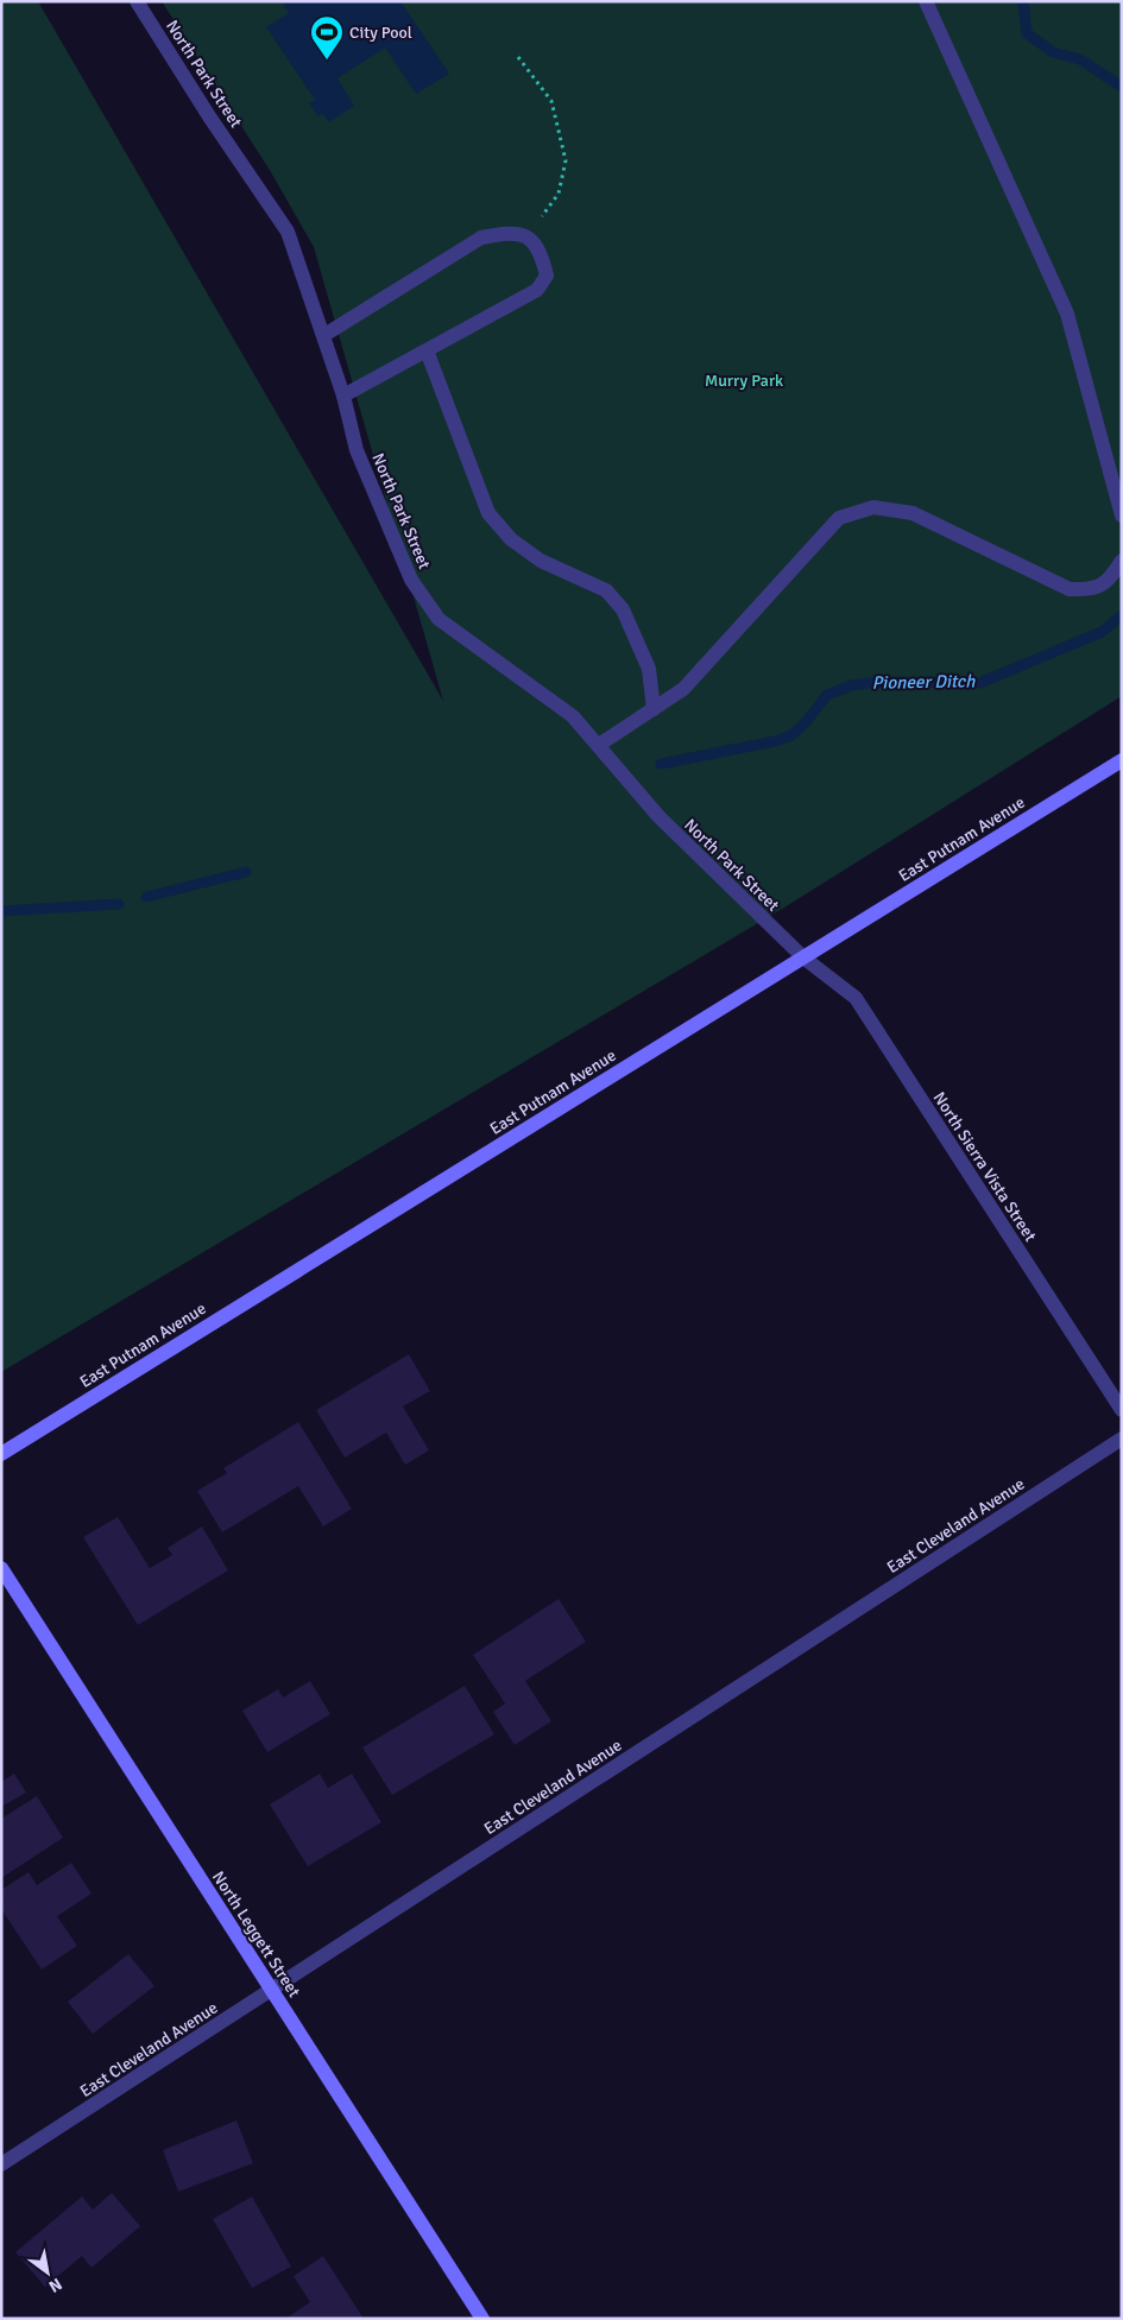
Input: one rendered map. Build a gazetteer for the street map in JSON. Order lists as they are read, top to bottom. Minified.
{"streets":{"street":["North Park Street","East Putnam Avenue","North Sierra Vista Street","East Cleveland Avenue","North Leggett Street"]},"crossings":[["North Park Street","East Putnam Avenue"],["North Park Street","North Sierra Vista Street"],["East Putnam Avenue","North Sierra Vista Street"],["East Cleveland Avenue","North Leggett Street"]],"water":["Pioneer Ditch"],"parks":["Murry Park"],"places":{"sports":["City Pool"]},"north":"bottom right"}
